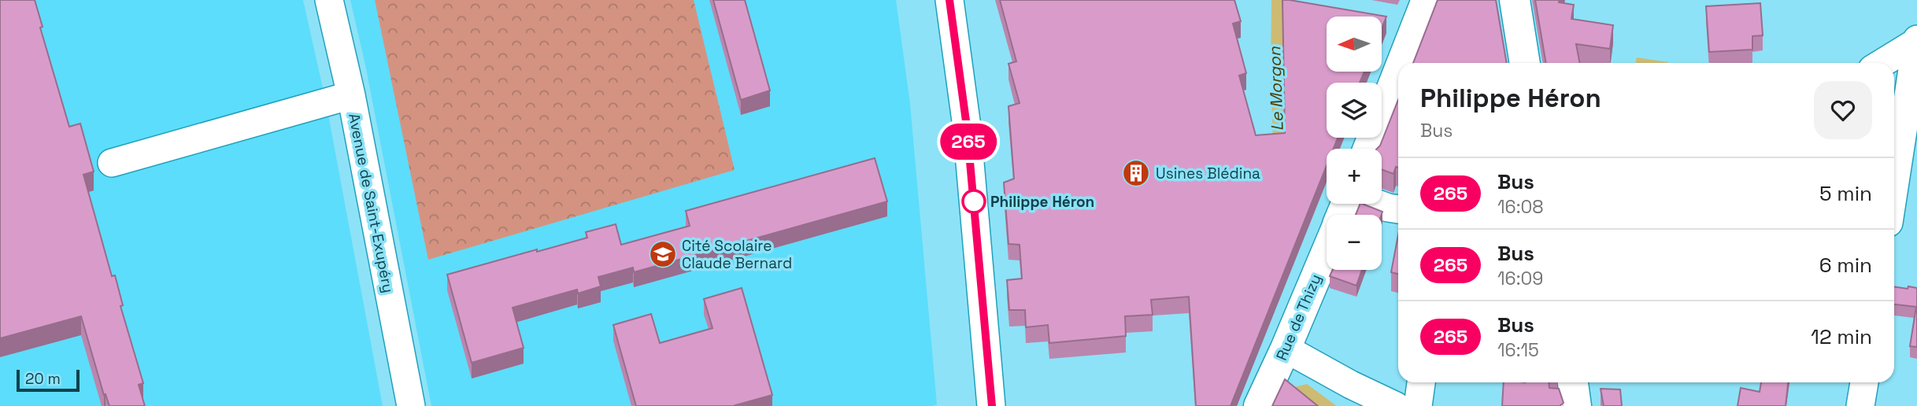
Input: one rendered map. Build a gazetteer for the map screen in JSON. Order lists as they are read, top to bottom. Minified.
{"streets":{"main road":["Rue de Thizy"],"street":["Avenue de Saint-Exupéry"]},"water":["Le Morgon"],"places":{"building":["Usines Blédina"],"other":["Philippe Héron"],"school or university":["Cité Scolaire Claude Bernard"]},"lines":["bus line 265"],"scale_bar":"20 m","north":"left","page":{"on_map":"265","map_buttons":["+","−"],"heading":["Philippe Héron","Bus"],"list":[{"mark":"265","name":"Bus","note":"16:08","value":"5 min"},{"mark":"265","name":"Bus","note":"16:09","value":"6 min"},{"mark":"265","name":"Bus","note":"16:15","value":"12 min"}],"scale":"20 m"}}
